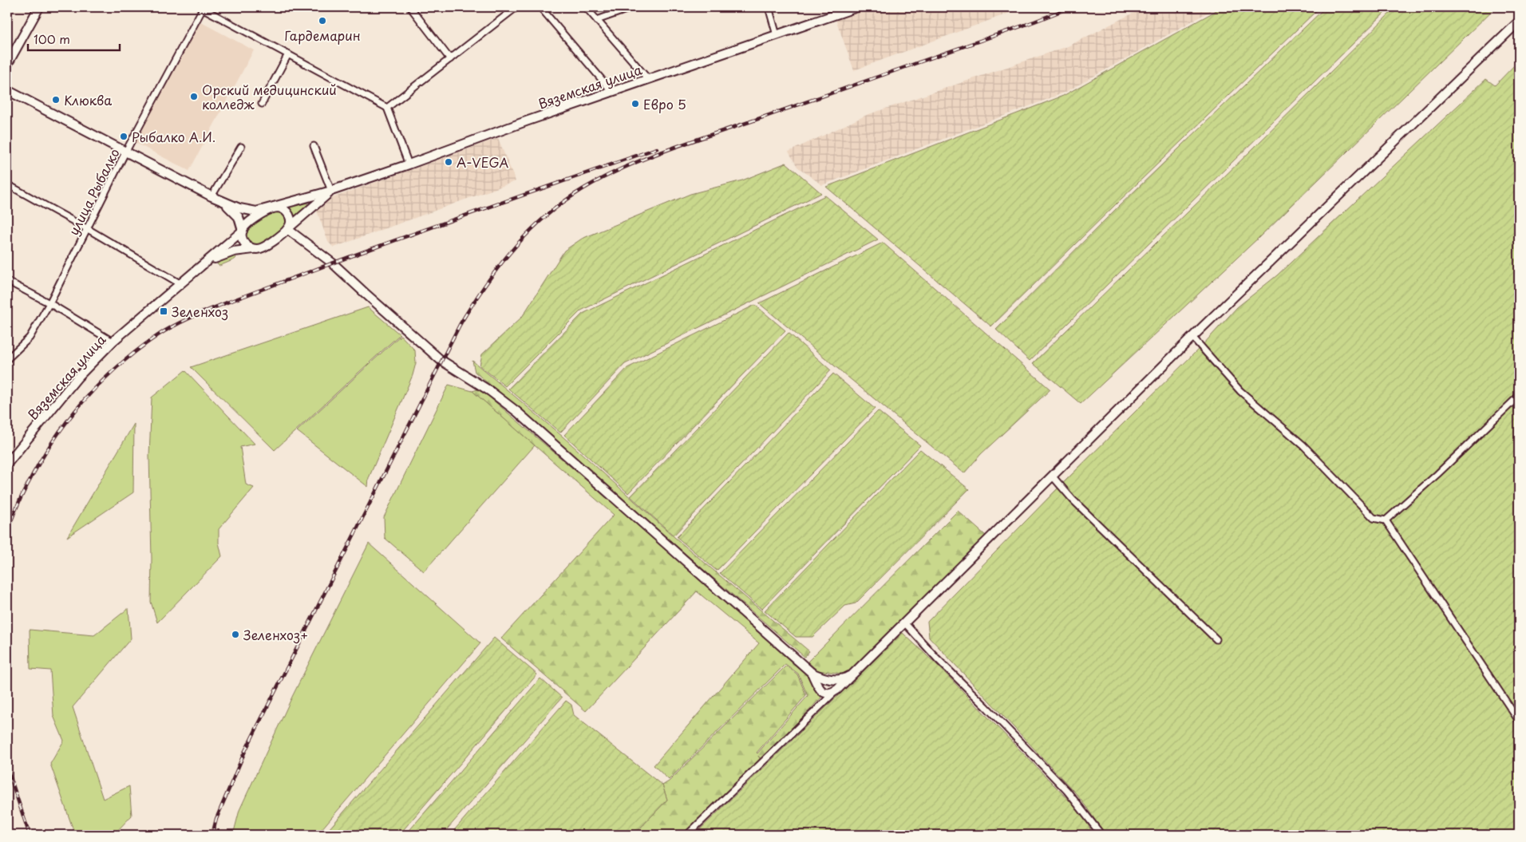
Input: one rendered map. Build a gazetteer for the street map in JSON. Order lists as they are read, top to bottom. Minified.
{"streets":{"main road":["Вяземская улица"],"street":["улица Рыбалко"]},"places":{"other":["Гардемарин","Орский медицинский колледж","Клюква","Евро 5","Рыбалко А.И.","A-VEGA","Зеленхоз+"],"transit":["Зеленхоз"]},"scale_bar":"100 m"}
